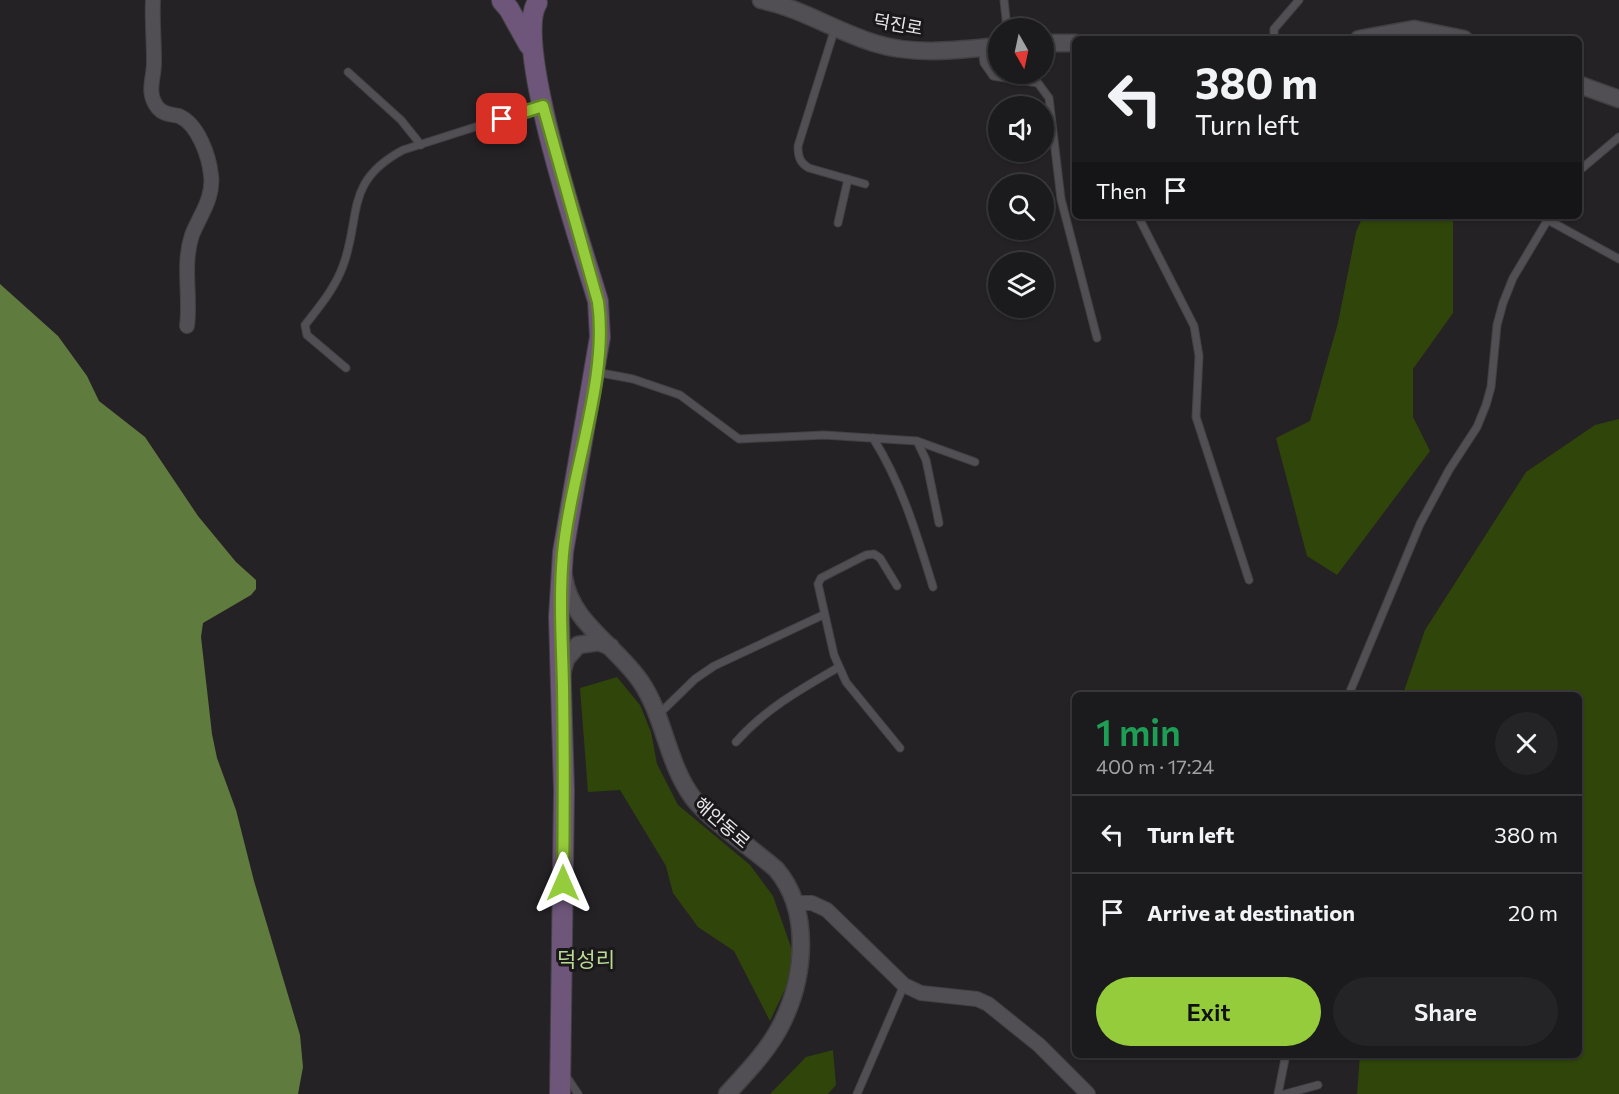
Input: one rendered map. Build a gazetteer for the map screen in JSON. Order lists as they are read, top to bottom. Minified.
{"streets":{"main road":["해안동로"],"street":["덕진로"]},"districts":["덕성리"],"north":"bottom","page":{"turn":["380 m","Turn left"],"then":"Then","heading":["1 min","400 m · 17:24"],"list":[{"name":"Turn left","value":"380 m"},{"name":"Arrive at destination","value":"20 m"}],"buttons":["Exit","Share"]}}
